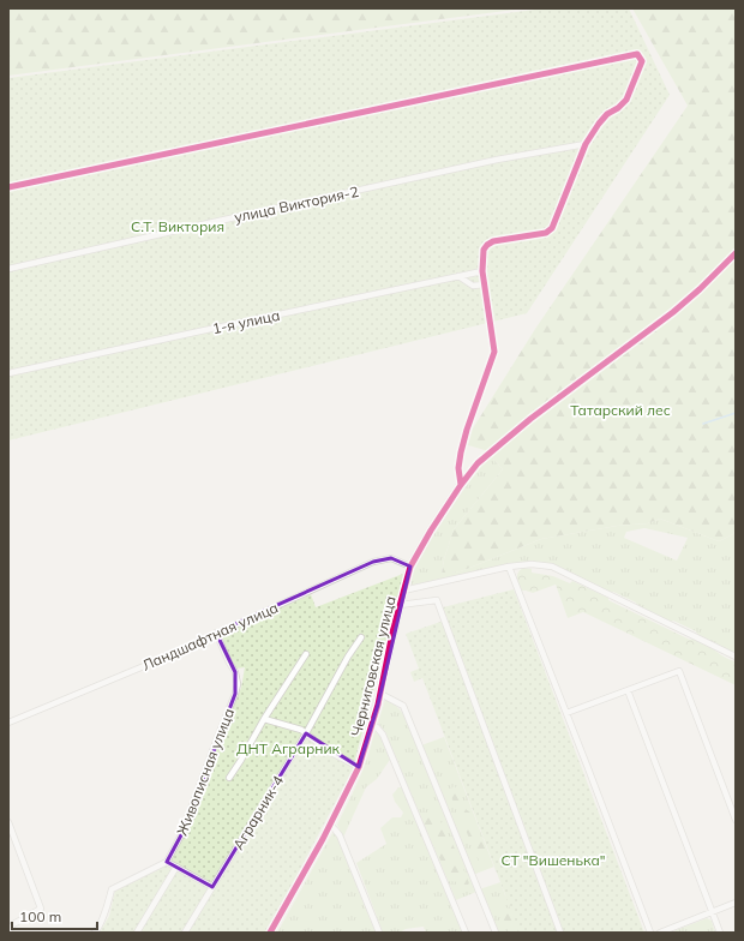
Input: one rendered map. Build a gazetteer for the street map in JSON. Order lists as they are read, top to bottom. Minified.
{"streets":{"street":["улица Виктория-2","1-я улица","Ландшафтная улица","Черниговская улица","Живописная улица","Аграрник-4"]},"crossings":[["Ландшафтная улица","Черниговская улица"],["Ландшафтная улица","Живописная улица"]],"parks":["С.Т. Виктория","Татарский лес","ДНТ Аграрник","СТ \"Вишенька\""],"scale_bar":"100 m"}
